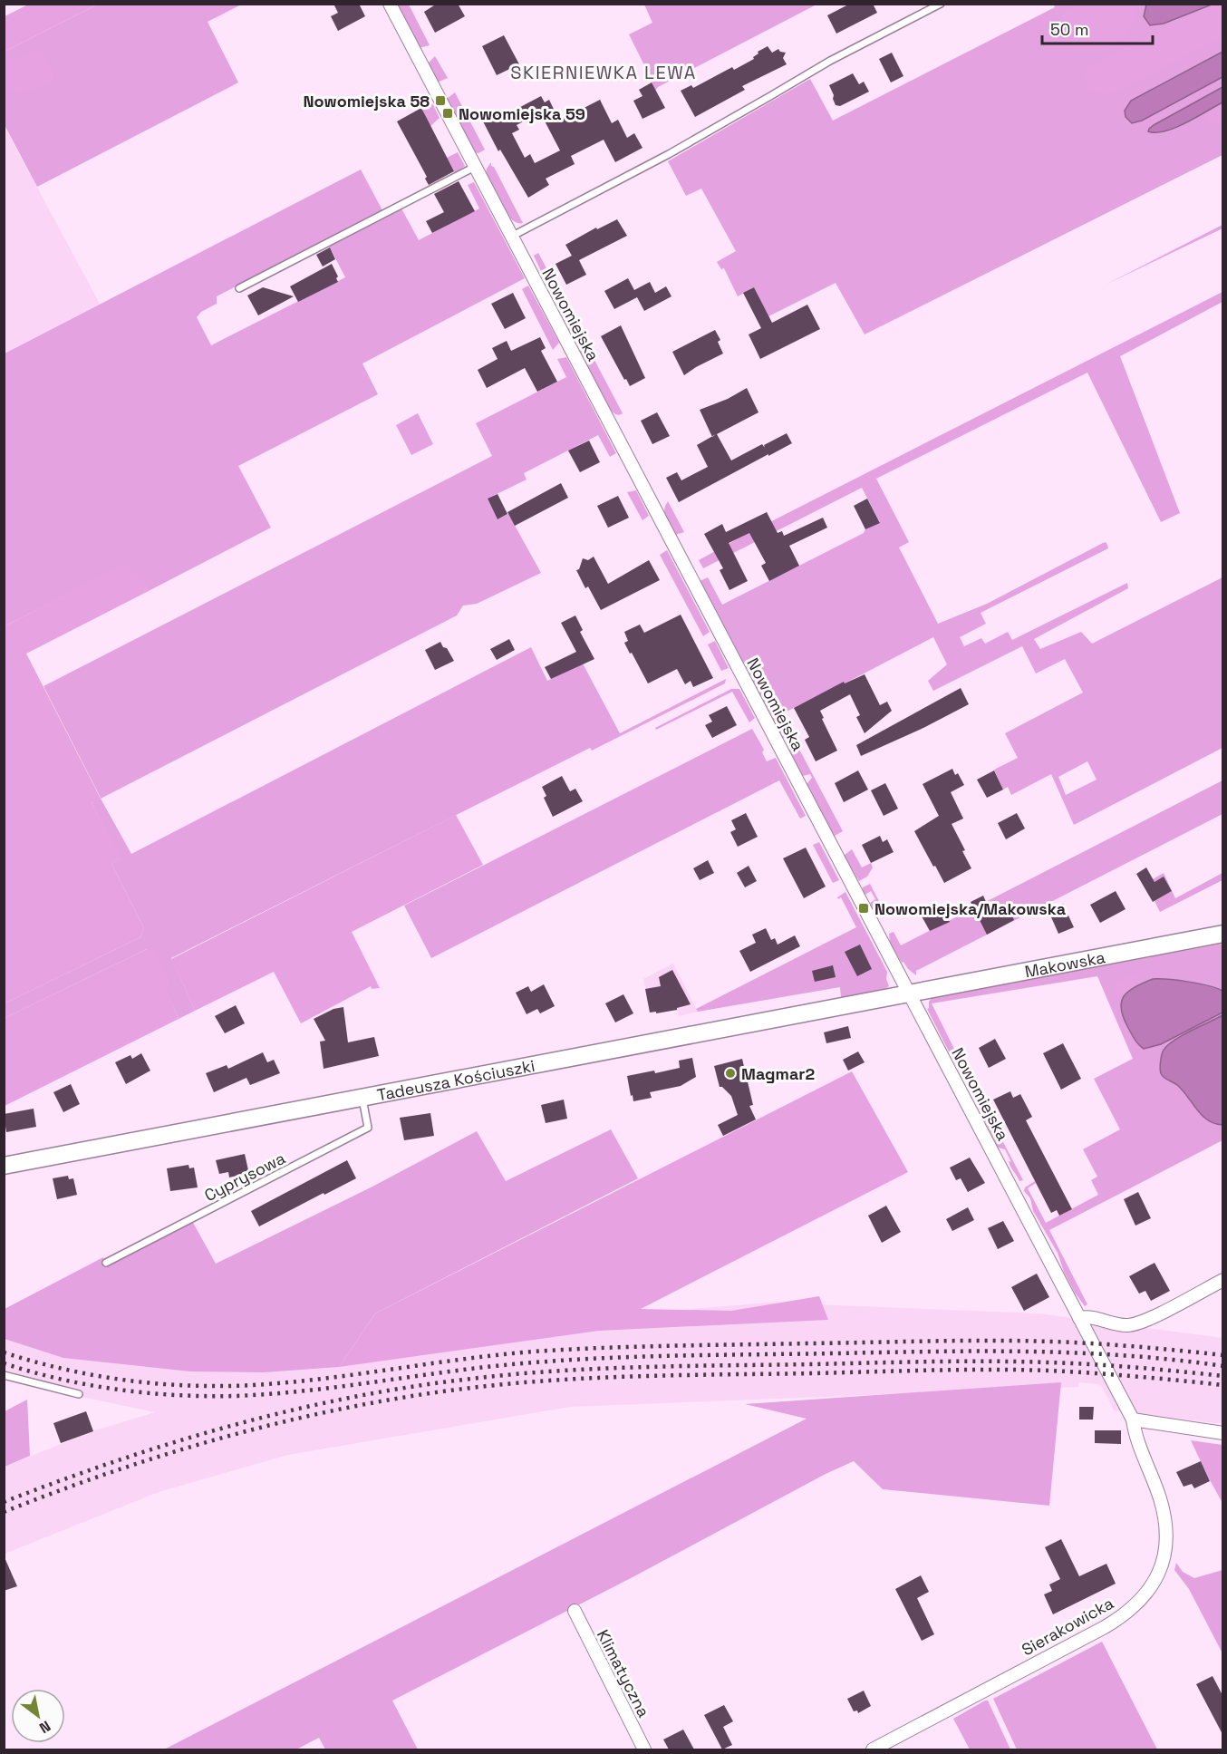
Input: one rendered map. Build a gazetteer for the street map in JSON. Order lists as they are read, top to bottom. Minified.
{"streets":{"street":["Nowomiejska","Makowska","Tadeusza Kościuszki","Sierakowicka","Klimatyczna"],"lane":["Cyprysowa"]},"crossings":[["Nowomiejska","Makowska"],["Nowomiejska","Tadeusza Kościuszki"],["Nowomiejska","Sierakowicka"],["Makowska","Tadeusza Kościuszki"],["Tadeusza Kościuszki","Cyprysowa"]],"districts":["SKIERNIEWKA LEWA"],"places":{"transit":["Nowomiejska 58","Nowomiejska 59","Nowomiejska/Makowska"],"other":["Magmar2"]},"scale_bar":"50 m","north":"bottom right"}
